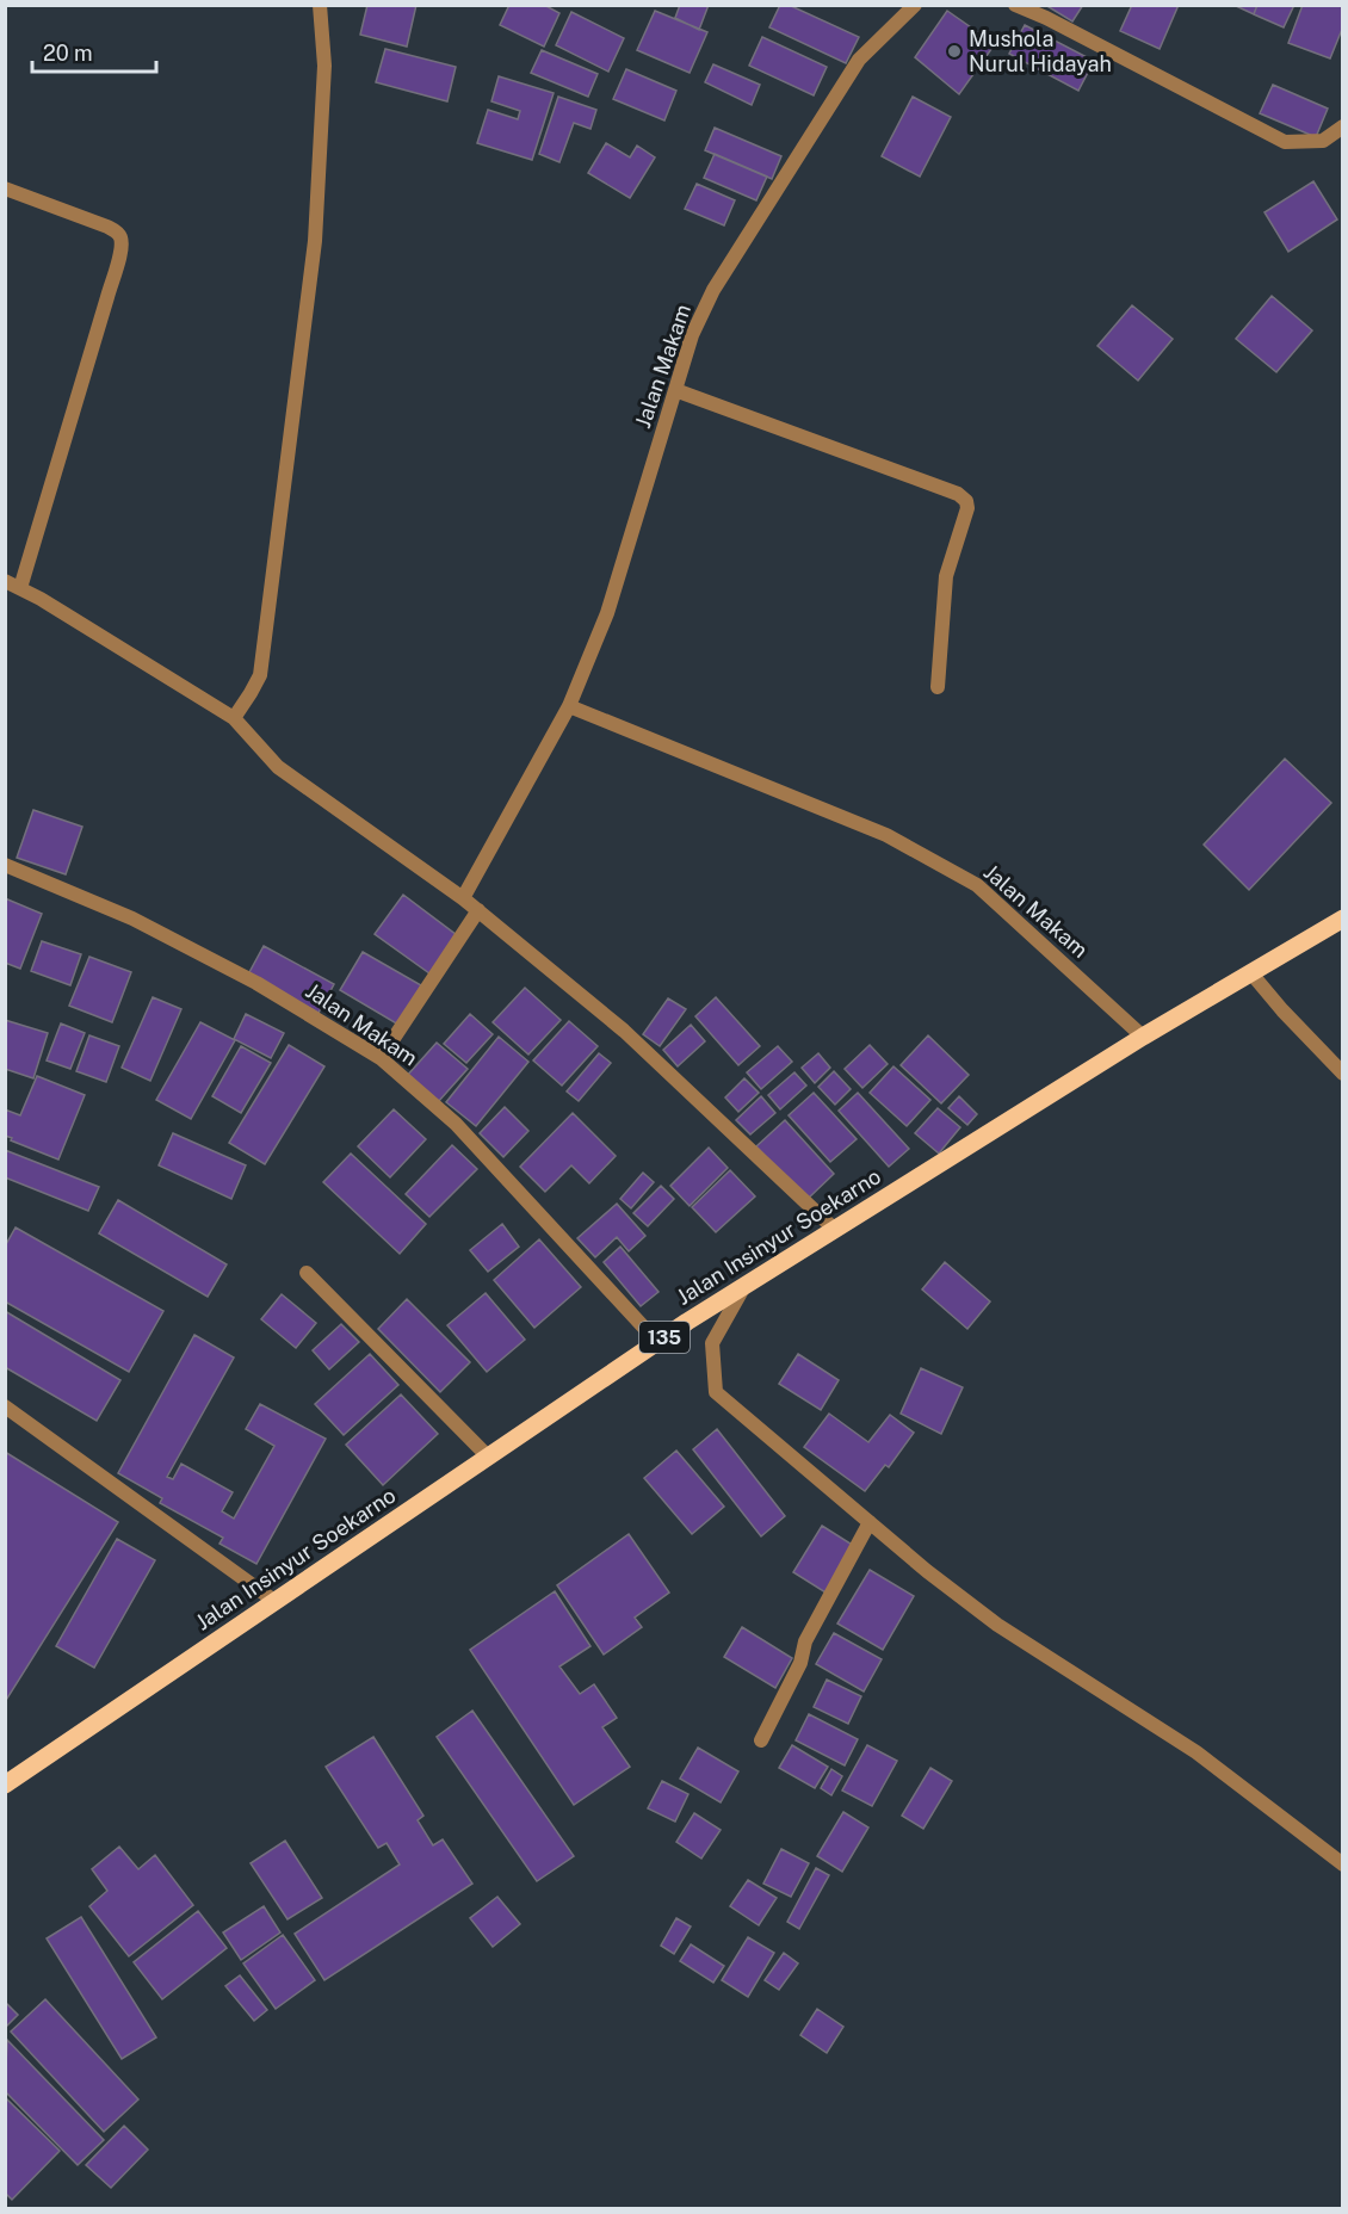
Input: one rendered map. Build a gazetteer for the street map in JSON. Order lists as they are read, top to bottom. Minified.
{"streets":{"main road":["Jalan Insinyur Soekarno","135"],"street":["Jalan Makam"]},"crossings":[["Jalan Makam","Jalan Insinyur Soekarno"]],"places":["Mushola Nurul Hidayah"],"scale_bar":"20 m"}
